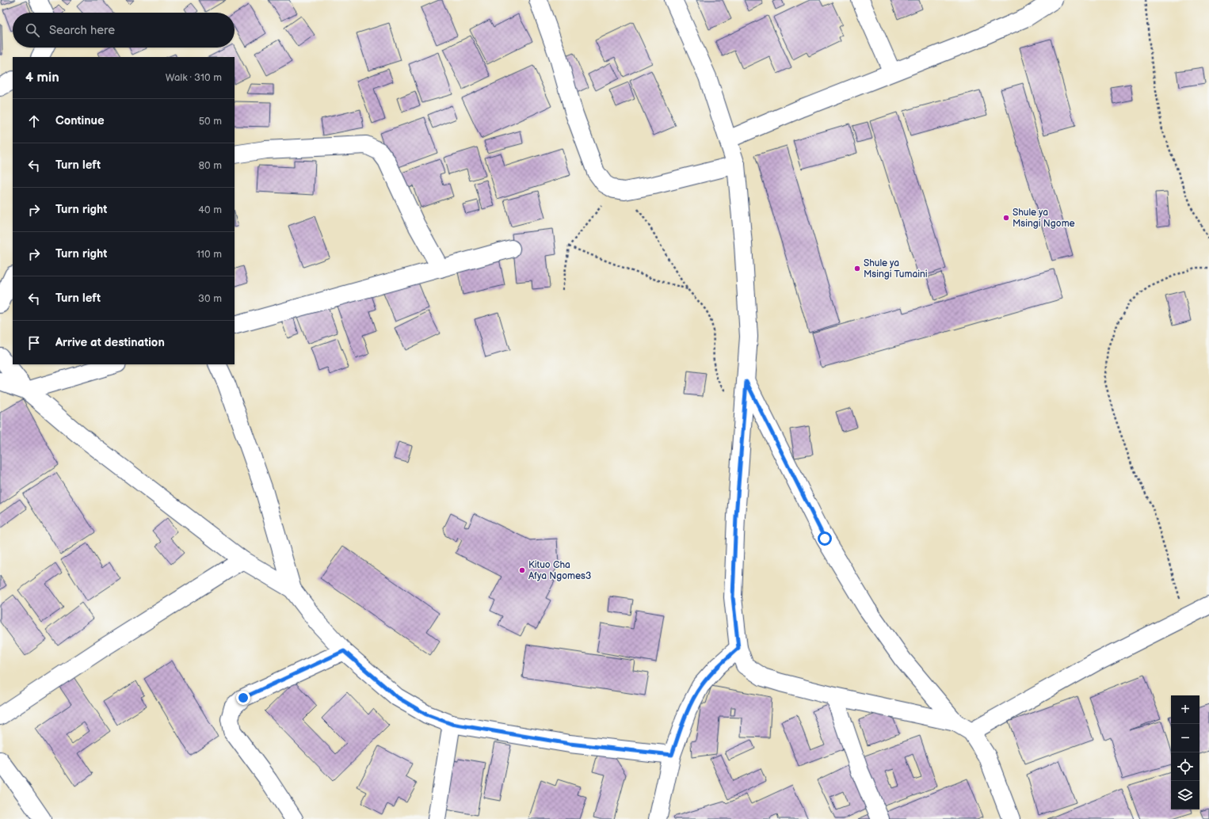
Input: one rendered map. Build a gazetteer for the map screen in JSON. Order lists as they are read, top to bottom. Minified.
{"places":["Shule ya Msingi Ngome","Shule ya Msingi Tumaini","Kituo Cha Afya Ngomes3"],"page":{"search":"Search here","heading":["4 min","Walk · 310 m"],"list":[["Continue","50 m"],["Turn left","80 m"],["Turn right","40 m"],["Turn right","110 m"],["Turn left","30 m"],"Arrive at destination"],"map_buttons":["+","−"]}}
